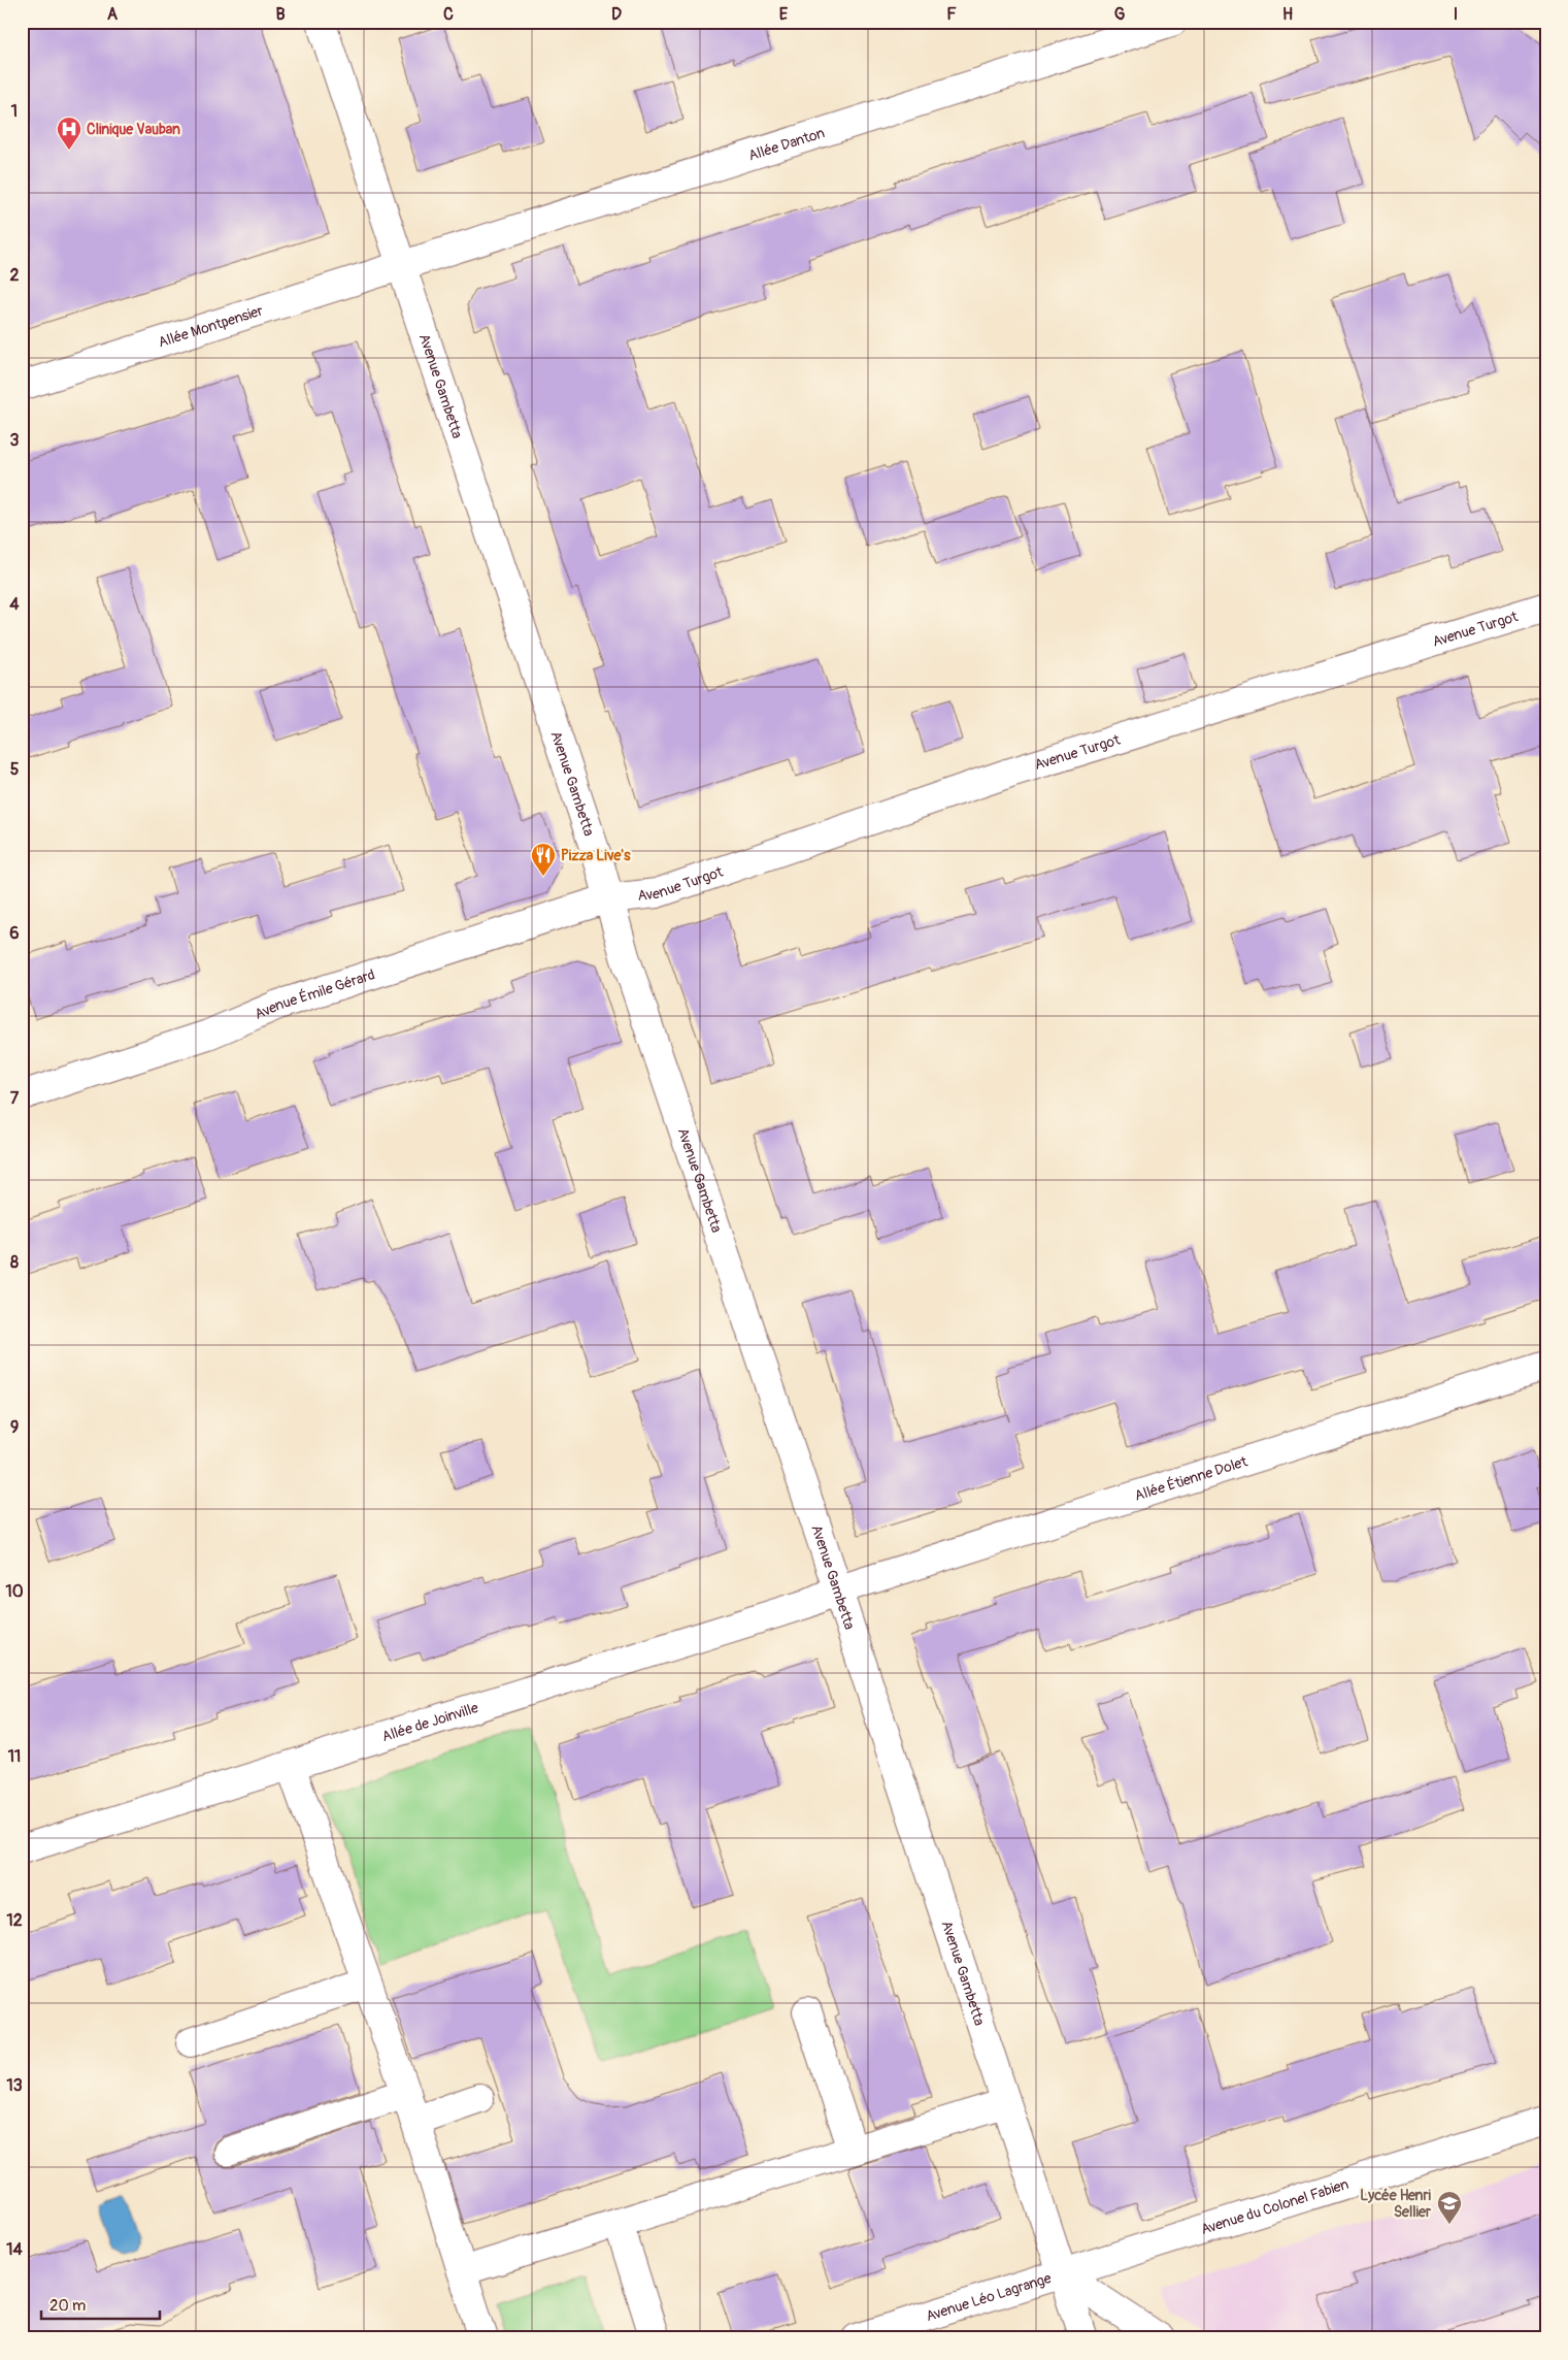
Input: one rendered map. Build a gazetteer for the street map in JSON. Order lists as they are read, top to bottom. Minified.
{"streets":{"street":["Allée Danton","Allée Montpensier","Avenue Gambetta","Avenue Turgot","Avenue Émile Gérard","Allée Étienne Dolet","Allée de Joinville","Avenue du Colonel Fabien","Avenue Léo Lagrange"]},"crossings":[["Allée Danton","Allée Montpensier"],["Allée Danton","Avenue Gambetta"],["Allée Montpensier","Avenue Gambetta"],["Avenue Gambetta","Avenue Turgot"],["Avenue Gambetta","Avenue Émile Gérard"],["Avenue Gambetta","Allée Étienne Dolet"],["Avenue Gambetta","Allée de Joinville"],["Avenue Gambetta","Avenue du Colonel Fabien"],["Avenue Gambetta","Avenue Léo Lagrange"],["Avenue Turgot","Avenue Émile Gérard"],["Allée Étienne Dolet","Allée de Joinville"],["Avenue du Colonel Fabien","Avenue Léo Lagrange"]],"places":{"hospital":["Clinique Vauban"],"restaurant":["Pizza Live's"],"school or university":["Lycée Henri Sellier"]},"scale_bar":"20 m","grid":{"columns":["A","B","C","D","E","F","G","H","I"],"rows":["1","2","3","4","5","6","7","8","9","10","11","12","13","14"]}}
